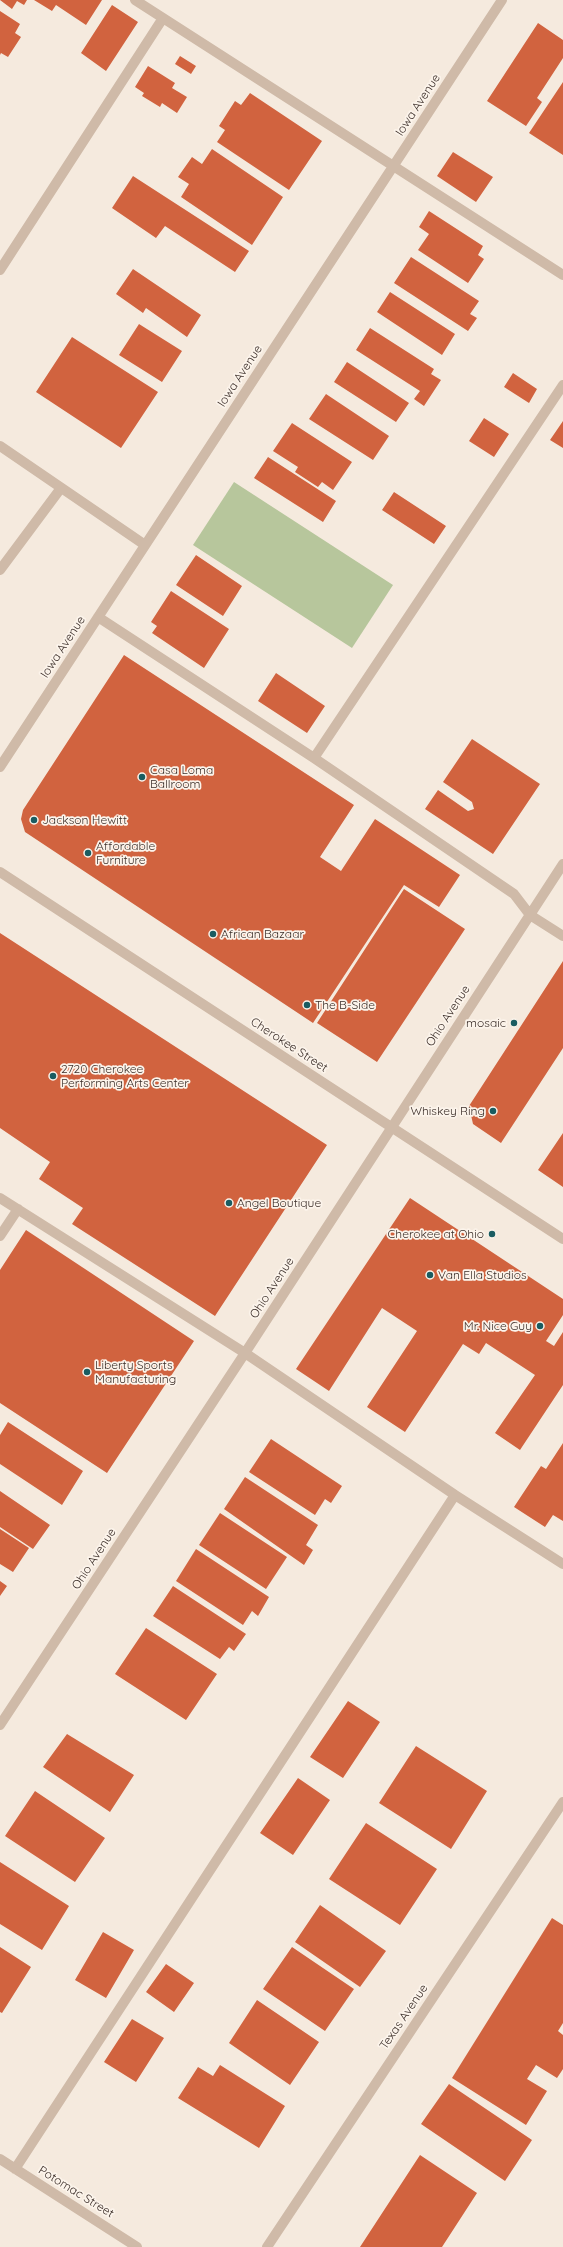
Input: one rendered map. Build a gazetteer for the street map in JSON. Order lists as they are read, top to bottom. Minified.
{"streets":{"street":["Iowa Avenue","Ohio Avenue","Cherokee Street","Texas Avenue","Potomac Street"]},"crossings":[["Ohio Avenue","Cherokee Street"]],"places":["Casa Loma Ballroom","Jackson Hewitt","Affordable Furniture","African Bazaar","The B-Side","mosaic","2720 Cherokee Performing Arts Center","Whiskey Ring","Angel Boutique","Cherokee at Ohio","Van Ella Studios","Mr. Nice Guy","Liberty Sports Manufacturing"]}
